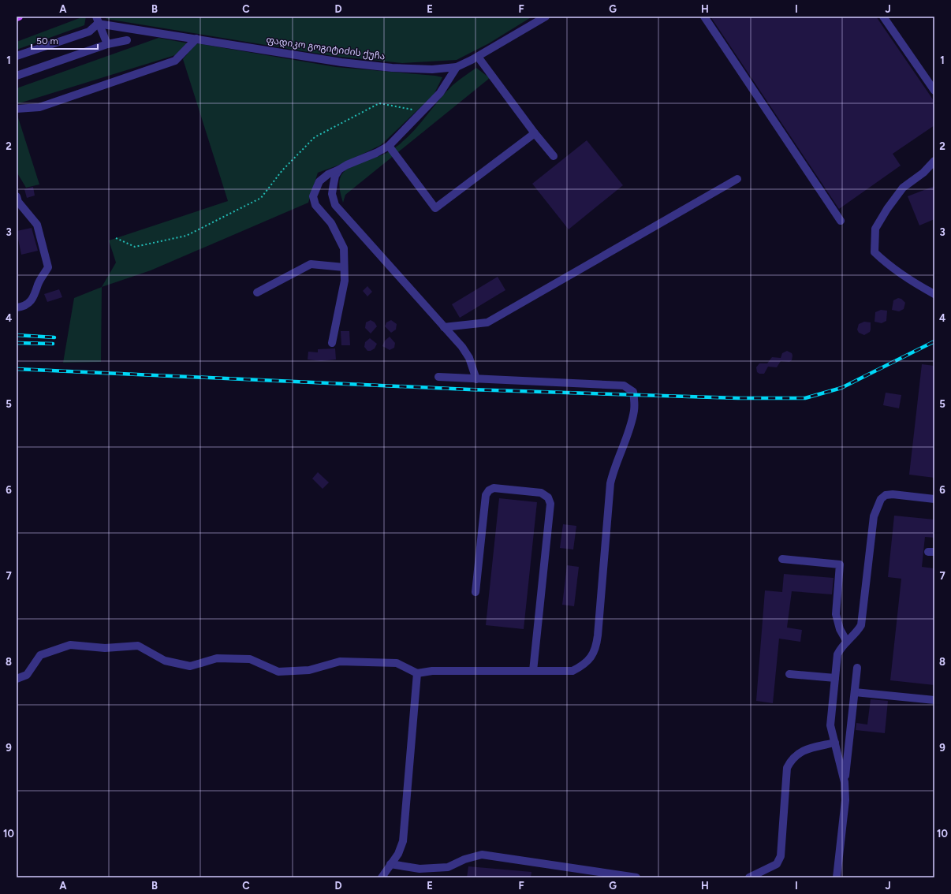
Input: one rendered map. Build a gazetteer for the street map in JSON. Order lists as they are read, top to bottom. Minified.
{"streets":{"street":["ფადიკო გოგიტიძის ქუჩა"]},"scale_bar":"50 m","grid":{"columns":["A","B","C","D","E","F","G","H","I","J"],"rows":["1","2","3","4","5","6","7","8","9","10"]}}
